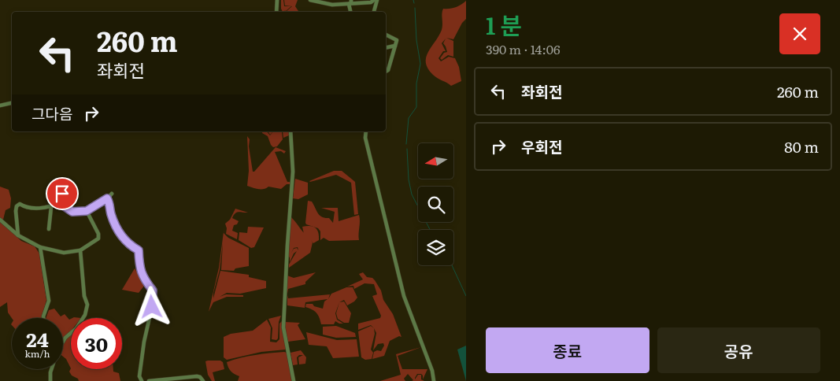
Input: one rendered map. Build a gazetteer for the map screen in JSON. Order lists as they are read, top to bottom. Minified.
{"north":"left","page":{"heading":["1 분","390 m · 14:06"],"turn":["260 m","좌회전"],"list":[{"name":"좌회전","value":"260 m"},{"name":"우회전","value":"80 m"}],"then":"그다음","speed":"24 km/h","limit":"30","buttons":["종료","공유"]}}
